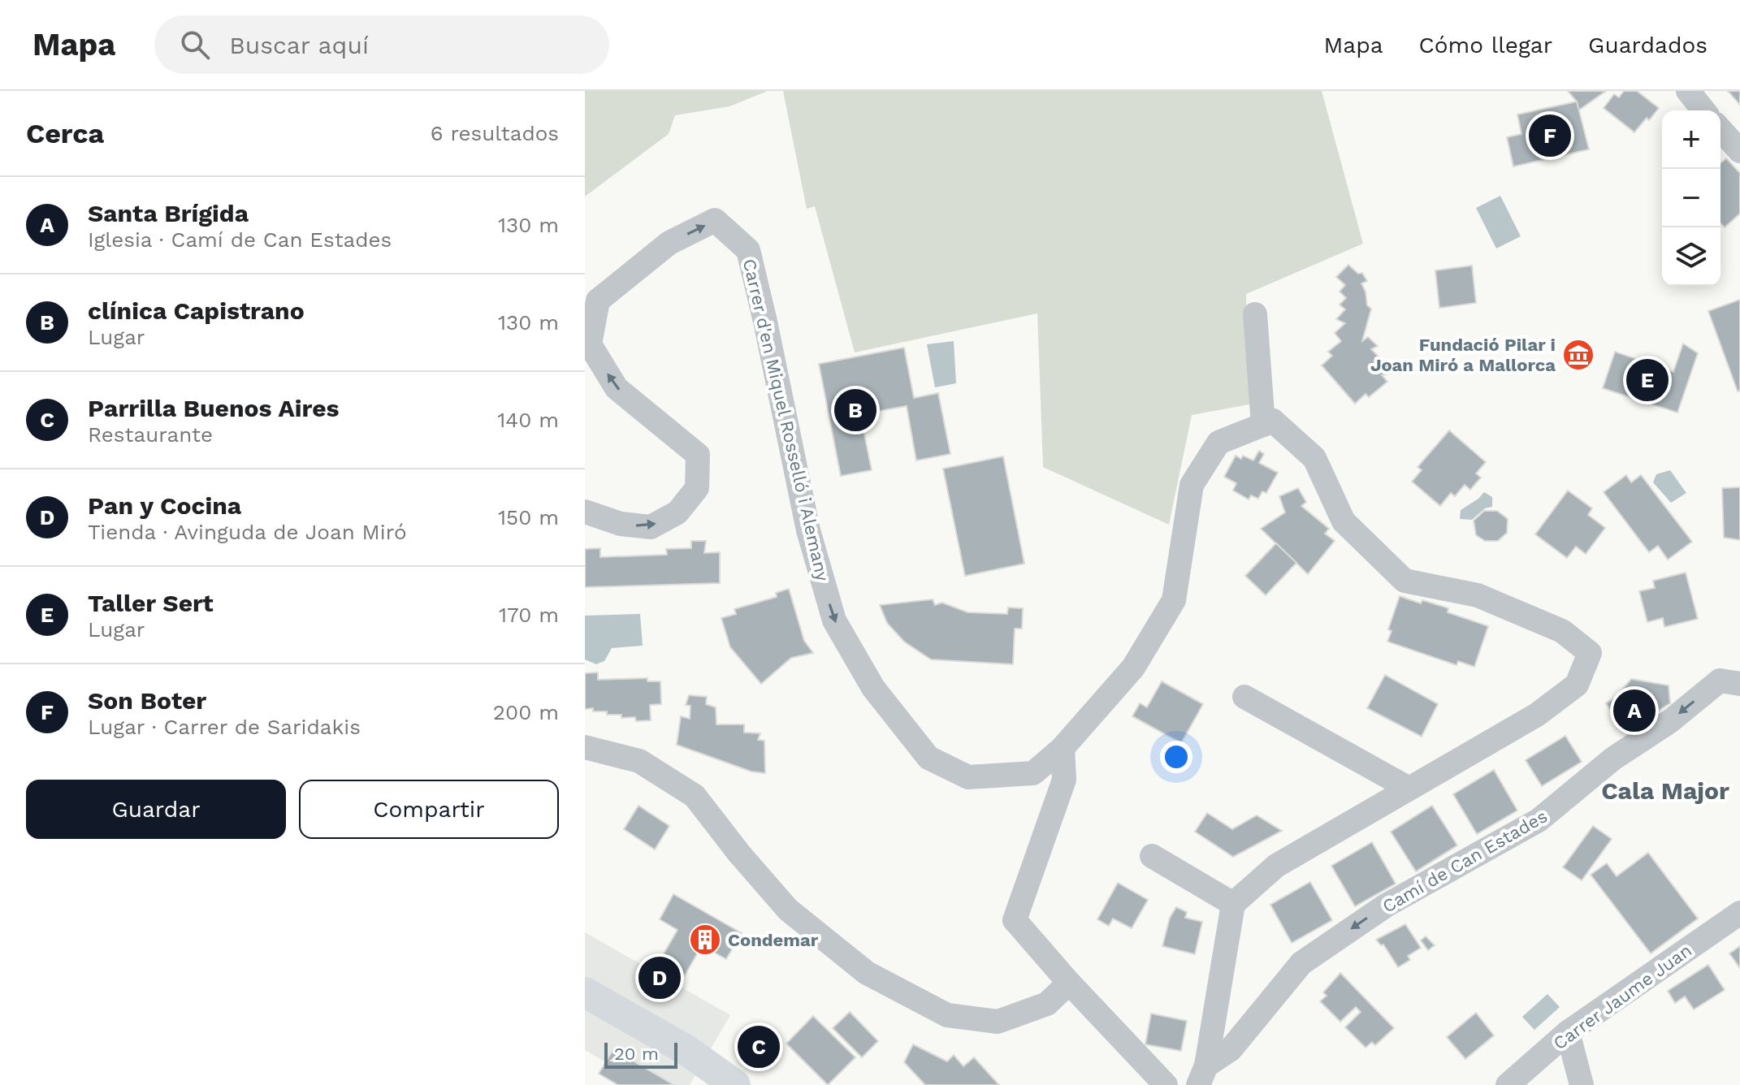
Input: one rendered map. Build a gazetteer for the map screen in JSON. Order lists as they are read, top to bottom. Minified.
{"streets":{"street":["Carrer d'en Miquel Rosselló i Alemany","Camí de Can Estades","Carrer Jaume Juan"]},"districts":["Cala Major"],"places":{"museum":["Fundació Pilar i Joan Miró a Mallorca"],"building":["Condemar"]},"scale_bar":"20 m","page":{"header":"Mapa","search":"Buscar aquí","nav":["Mapa","Cómo llegar","Guardados"],"heading":["Cerca","6 resultados"],"map_buttons":["+","−"],"pins":["F","E","B","A","D","C"],"list":[{"mark":"A","name":"Santa Brígida","note":"Iglesia · Camí de Can Estades","value":"130 m"},{"mark":"B","name":"clínica Capistrano","note":"Lugar","value":"130 m"},{"mark":"C","name":"Parrilla Buenos Aires","note":"Restaurante","value":"140 m"},{"mark":"D","name":"Pan y Cocina","note":"Tienda · Avinguda de Joan Miró","value":"150 m"},{"mark":"E","name":"Taller Sert","note":"Lugar","value":"170 m"},{"mark":"F","name":"Son Boter","note":"Lugar · Carrer de Saridakis","value":"200 m"}],"buttons":["Guardar","Compartir"],"scale":"20 m"}}
